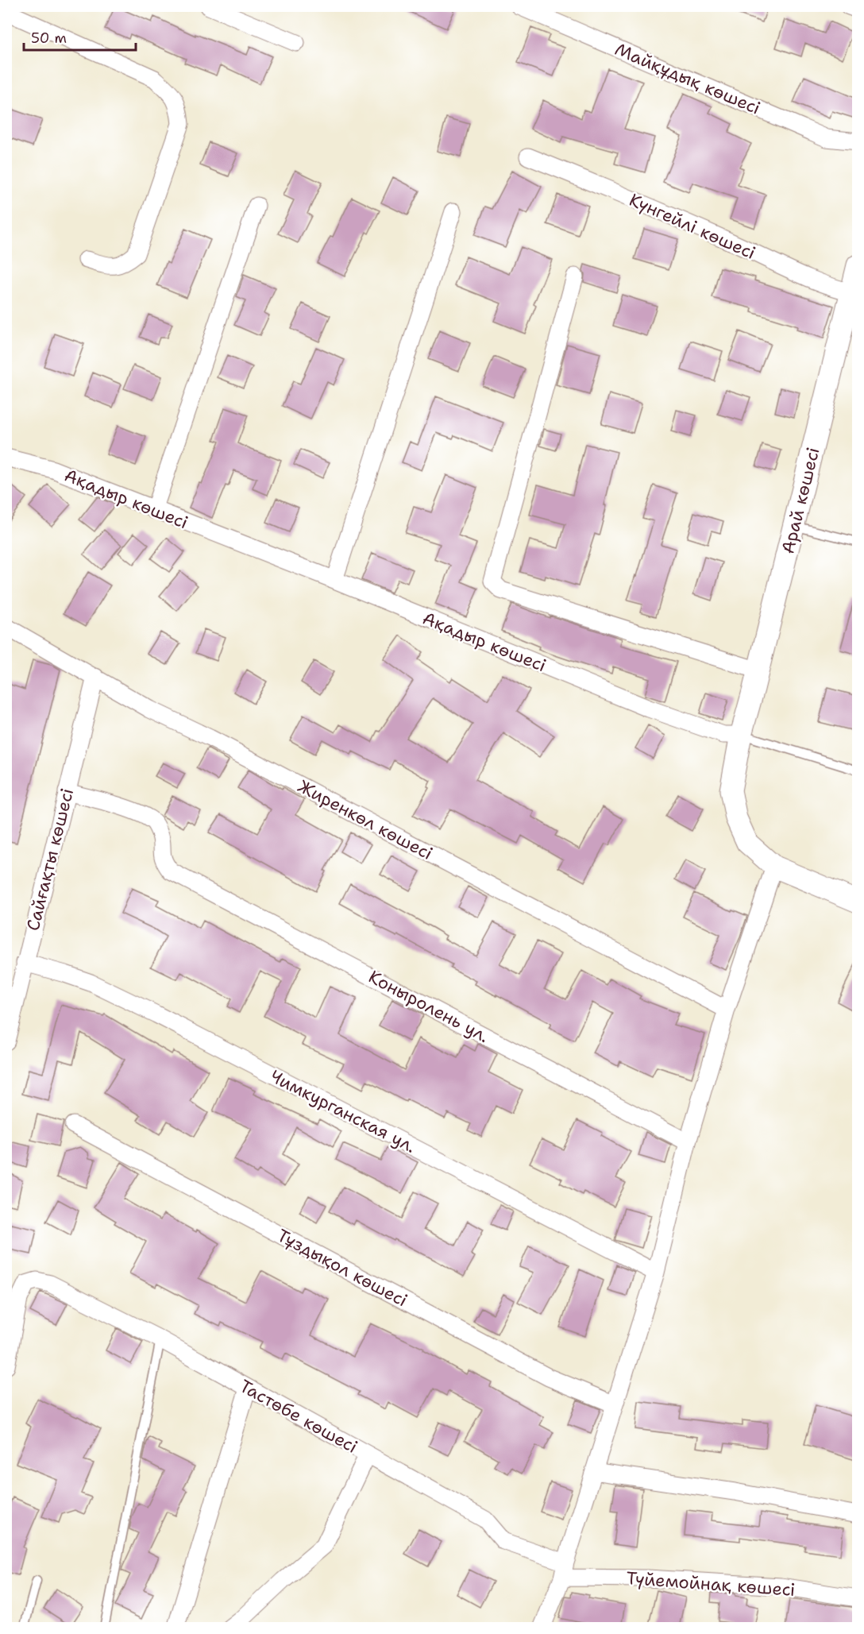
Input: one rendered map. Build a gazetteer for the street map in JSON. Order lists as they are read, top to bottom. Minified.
{"streets":{"street":["Майқұдық көшесі","Күнгейлі көшесі","Ақадыр көшесі","Арай көшесі","Жиренкөл көшесі","Сайғақты көшесі","Коныролень ул.","Чимкурганская ул.","Тұздықол көшесі","Тастөбе көшесі","Түйемойнақ көшесі"]},"crossings":[["Күнгейлі көшесі","Арай көшесі"],["Ақадыр көшесі","Арай көшесі"],["Жиренкөл көшесі","Сайғақты көшесі"],["Сайғақты көшесі","Коныролень ул."],["Сайғақты көшесі","Чимкурганская ул."],["Тастөбе көшесі","Түйемойнақ көшесі"]],"scale_bar":"50 m"}
